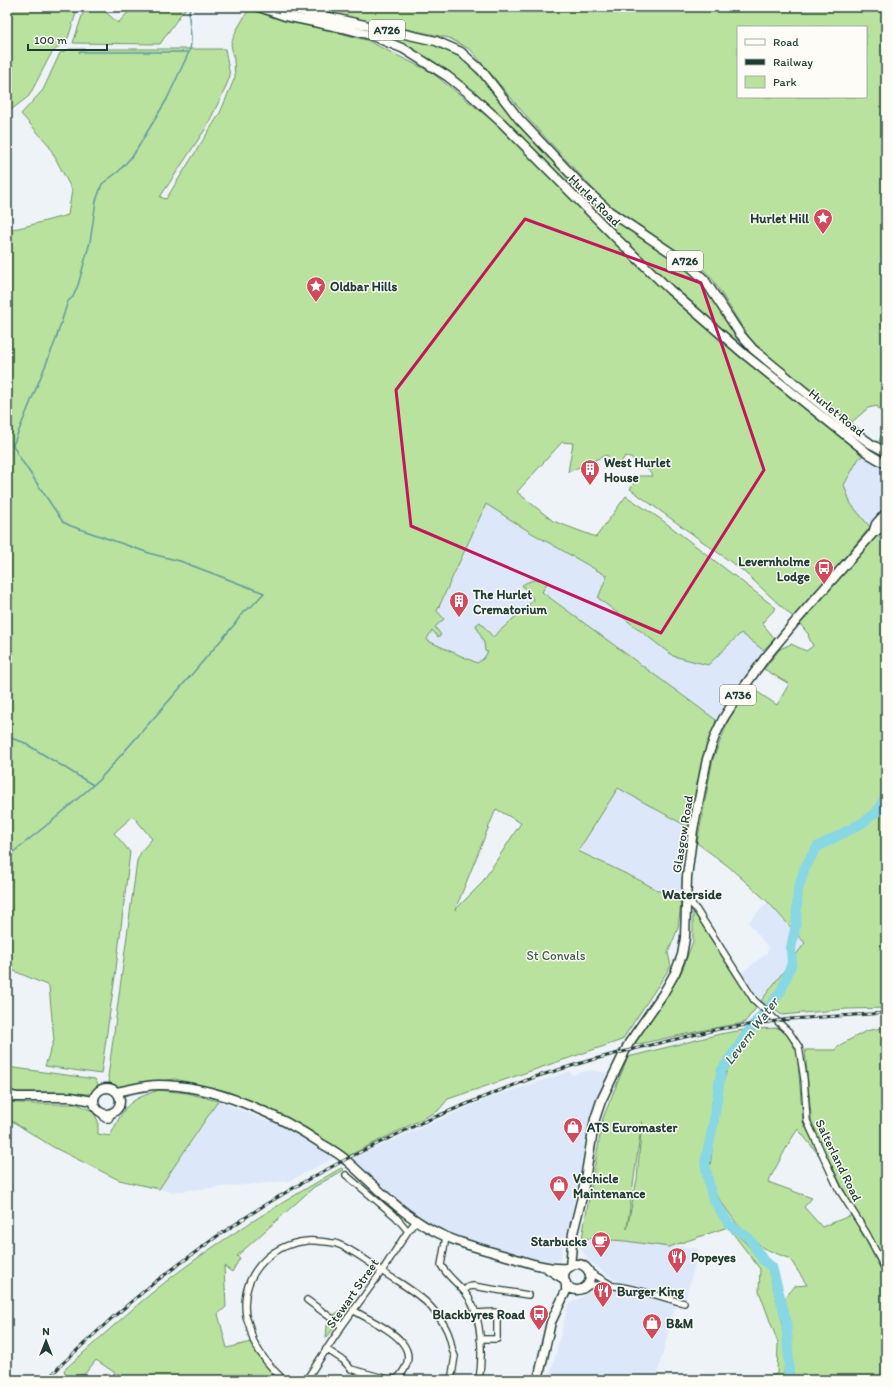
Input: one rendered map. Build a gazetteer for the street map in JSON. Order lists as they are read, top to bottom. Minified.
{"streets":{"main road":["A726","Hurlet Road","A736","Glasgow Road"],"street":["Salterland Road","Stewart Street"]},"crossings":[["Glasgow Road","Salterland Road"]],"districts":["Waterside"],"water":["Levern Water"],"parks":["St Convals"],"places":{"place":["Hurlet Hill","Oldbar Hills"],"building":["West Hurlet House","The Hurlet Crematorium"],"bus stop":["Levernholme Lodge","Blackbyres Road"],"shop":["ATS Euromaster","Vechicle Maintenance","B&M"],"cafe":["Starbucks"],"restaurant":["Popeyes","Burger King"]},"legend":["Road","Railway","Park"],"scale_bar":"100 m","north":"top"}
